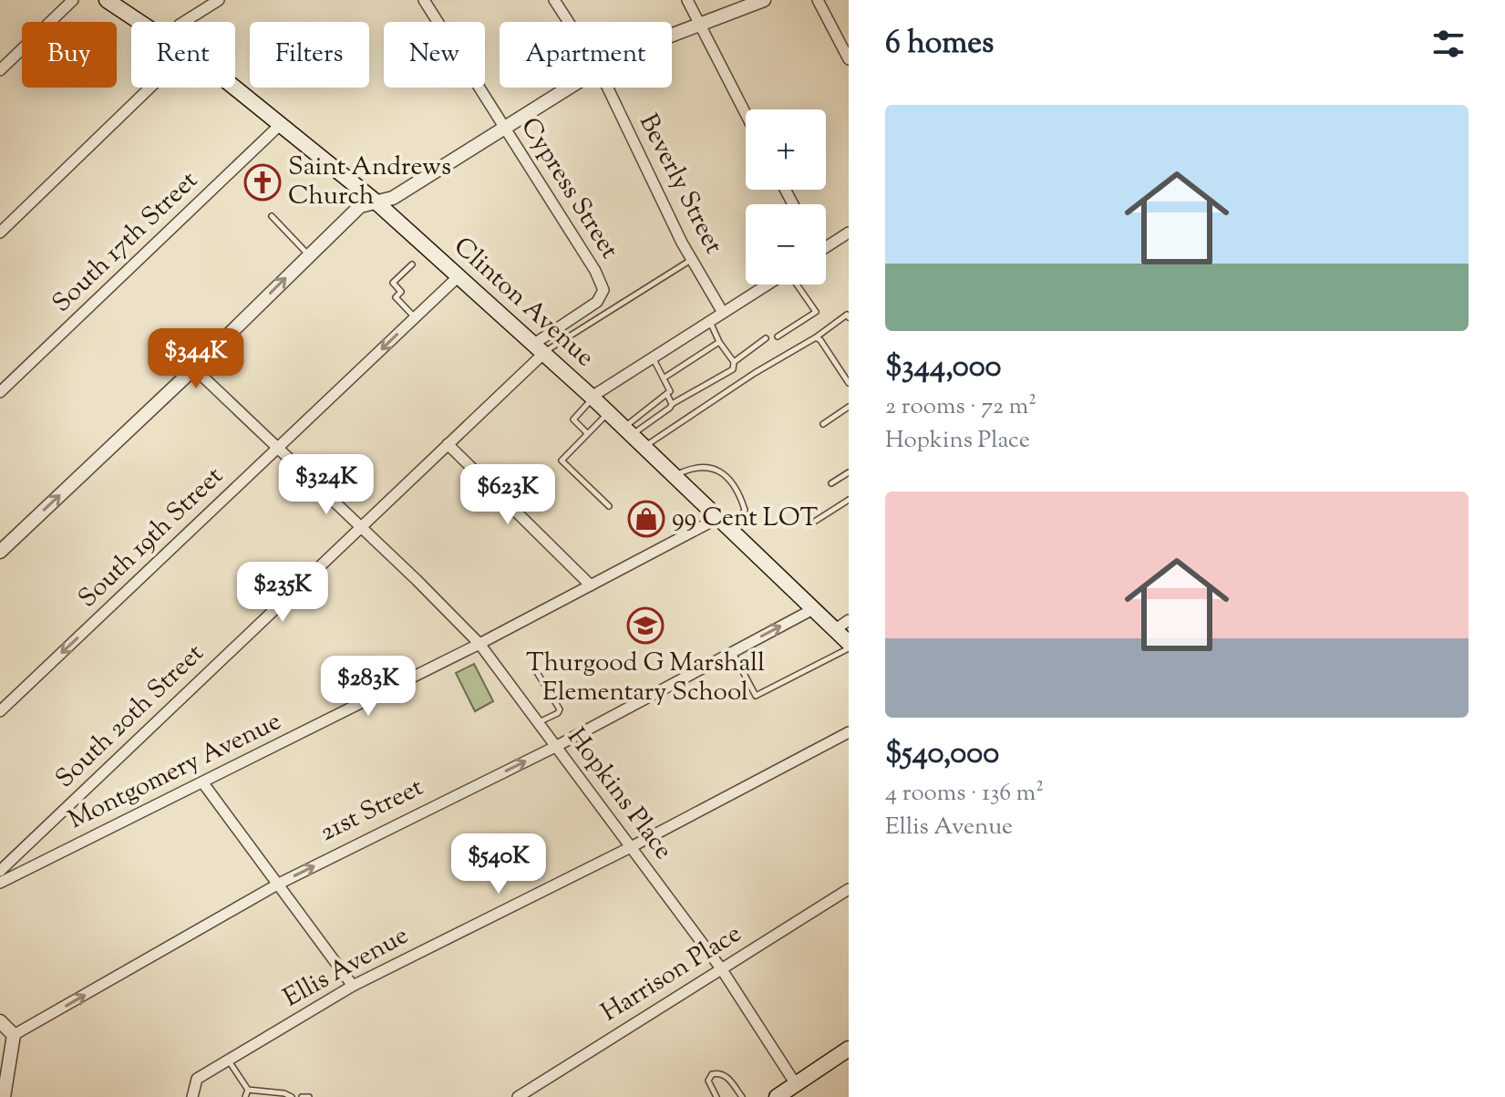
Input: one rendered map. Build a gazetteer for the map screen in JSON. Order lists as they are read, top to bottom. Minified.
{"streets":{"main road":["Clinton Avenue"],"street":["Beverly Street","Cypress Street","South 17th Street","South 19th Street","South 20th Street","Montgomery Avenue","Hopkins Place","21st Street","Ellis Avenue","Harrison Place"]},"crossings":[["Cypress Street","Clinton Avenue"],["Cypress Street","South 20th Street"],["South 17th Street","Clinton Avenue"],["Clinton Avenue","South 19th Street"],["Clinton Avenue","South 20th Street"],["Clinton Avenue","Montgomery Avenue"],["Clinton Avenue","21st Street"],["South 19th Street","Hopkins Place"],["South 20th Street","Hopkins Place"],["Montgomery Avenue","Hopkins Place"],["Hopkins Place","21st Street"],["Hopkins Place","Ellis Avenue"],["Hopkins Place","Harrison Place"]],"one_way":["South 19th Street","21st Street"],"places":{"church":["Saint Andrews Church"],"shop":["99 Cent LOT"],"school or university":["Thurgood G Marshall Elementary School"]},"page":{"heading":"6 homes","chip":["Buy","Rent","Filters","New","Apartment"],"list":[{"name":"$344,000","note":"2 rooms · 72 m² · Hopkins Place"},{"name":"$540,000","note":"4 rooms · 136 m² · Ellis Avenue"}],"map_buttons":["+","−"],"price":["$344K","$324K","$623K","$235K","$283K","$540K"]}}
